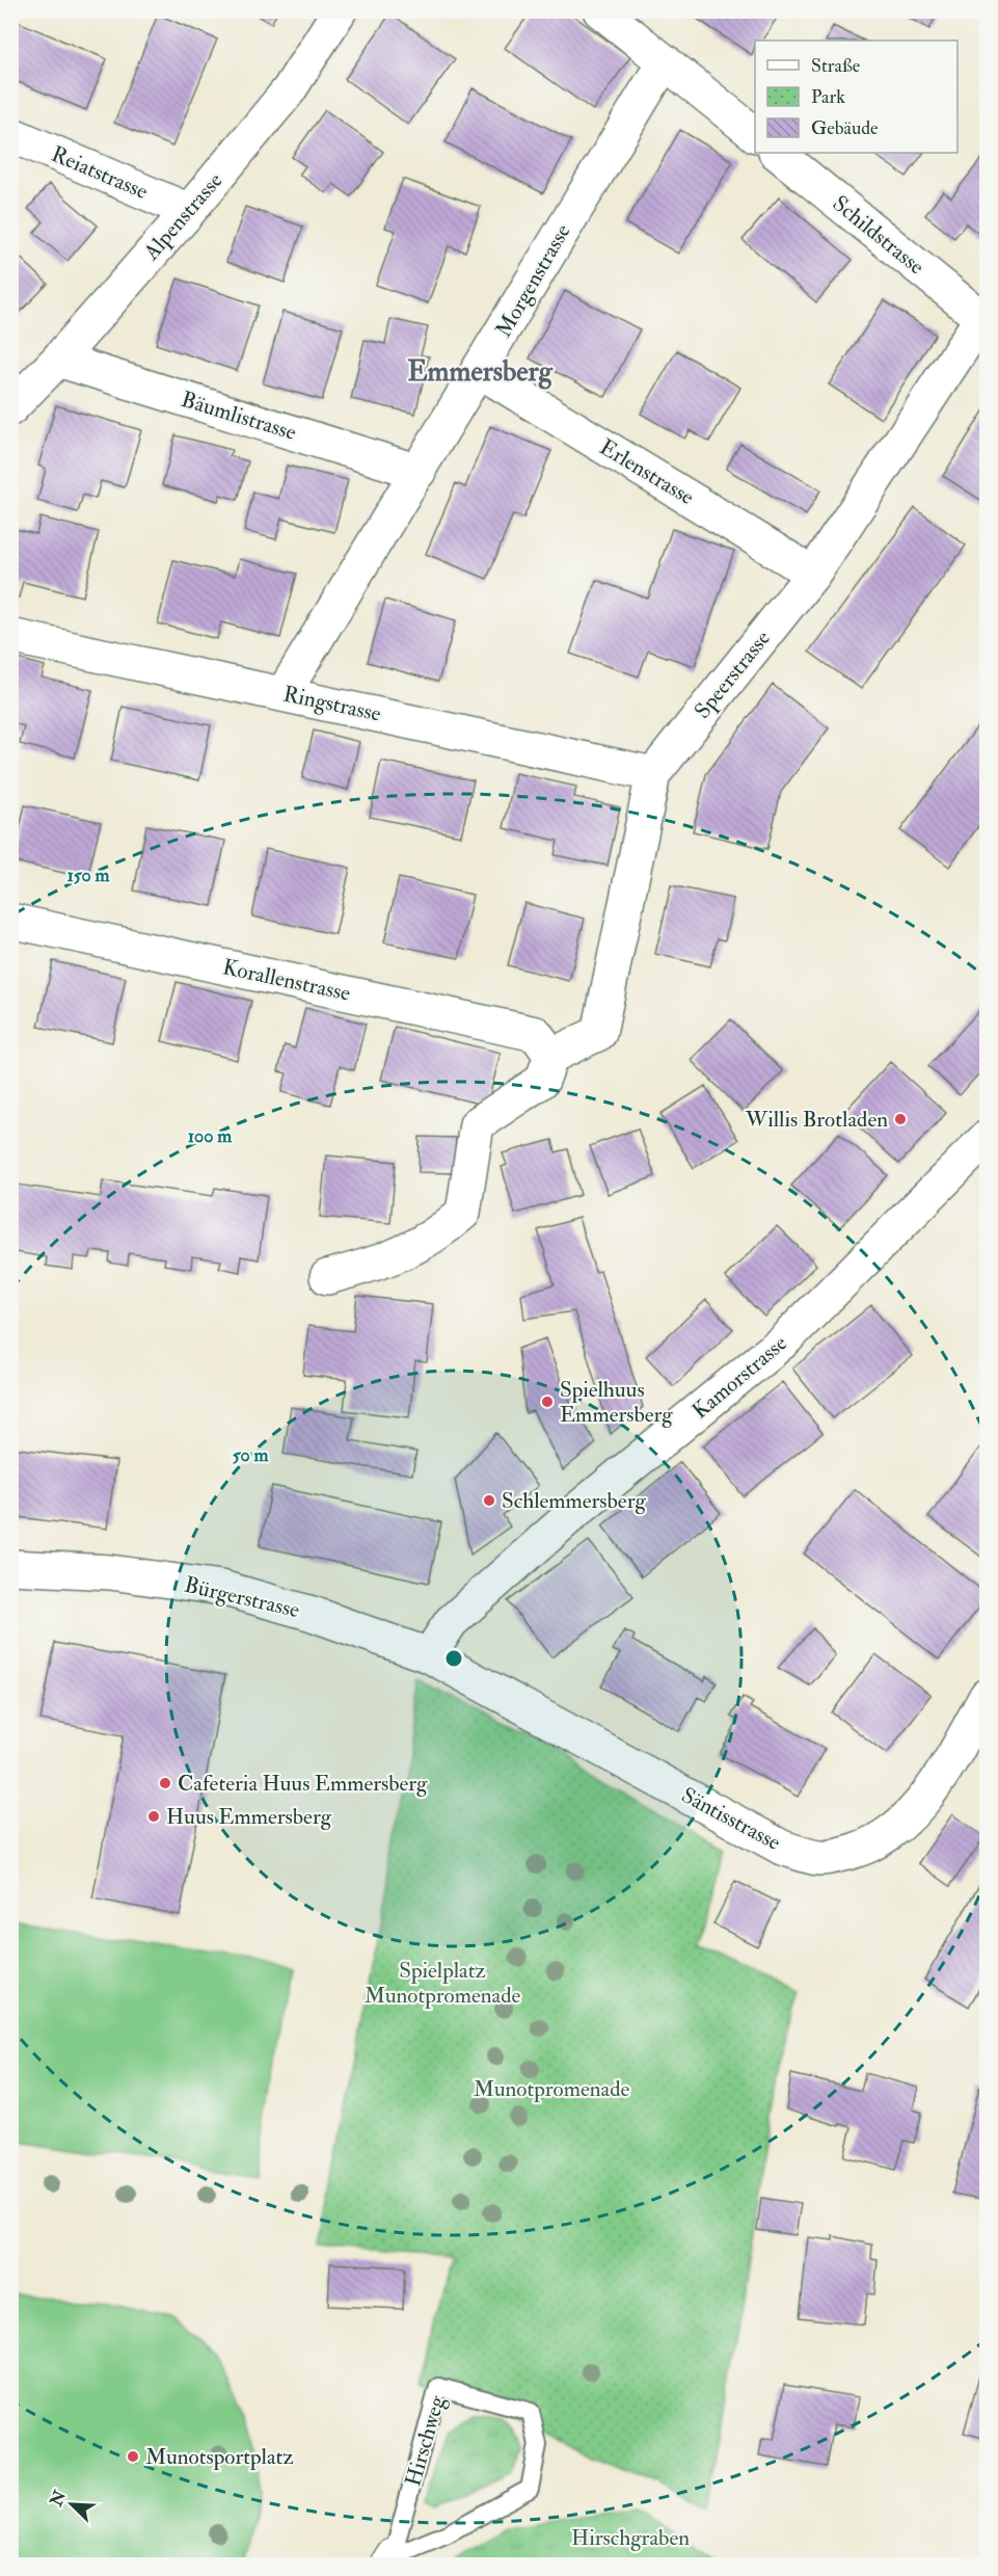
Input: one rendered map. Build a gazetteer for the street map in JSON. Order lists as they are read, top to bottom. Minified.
{"streets":{"street":["Reiatstrasse","Alpenstrasse","Schildstrasse","Morgenstrasse","Bäumlistrasse","Erlenstrasse","Speerstrasse","Ringstrasse","Korallenstrasse","Kamorstrasse","Bürgerstrasse","Säntisstrasse"],"lane":["Hirschweg"]},"crossings":[["Reiatstrasse","Alpenstrasse"],["Alpenstrasse","Bäumlistrasse"],["Schildstrasse","Speerstrasse"],["Morgenstrasse","Bäumlistrasse"],["Morgenstrasse","Erlenstrasse"],["Morgenstrasse","Ringstrasse"],["Erlenstrasse","Speerstrasse"],["Speerstrasse","Ringstrasse"],["Speerstrasse","Korallenstrasse"],["Kamorstrasse","Bürgerstrasse"],["Kamorstrasse","Säntisstrasse"],["Bürgerstrasse","Säntisstrasse"]],"districts":["Emmersberg"],"parks":["Spielplatz Munotpromenade","Munotpromenade","Hirschgraben"],"places":["Willis Brotladen","Spielhuus Emmersberg","Schlemmersberg","Cafeteria Huus Emmersberg","Huus Emmersberg","Munotsportplatz"],"legend":["Straße","Park","Gebäude"],"north":"top left","rings":["150 m","100 m","50 m"]}
